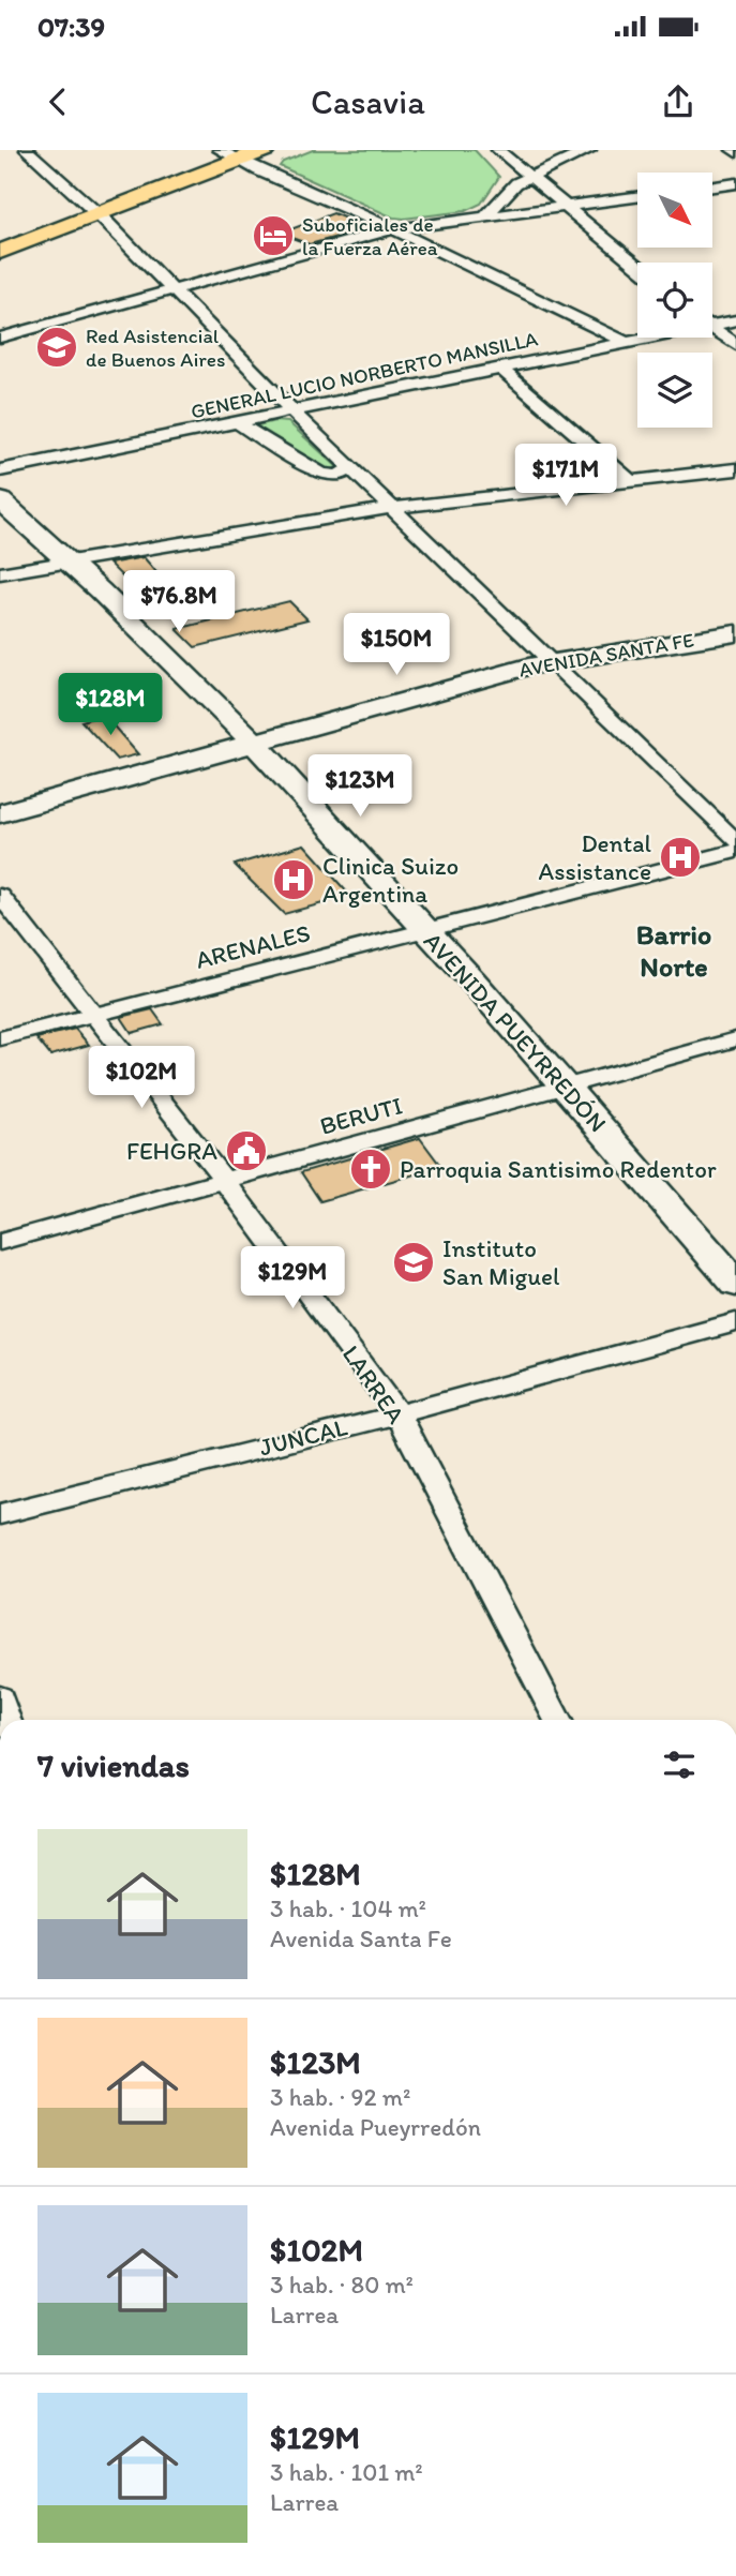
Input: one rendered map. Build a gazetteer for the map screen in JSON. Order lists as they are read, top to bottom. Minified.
{"streets":{"main road":["AVENIDA SANTA FE","AVENIDA PUEYRREDÓN"],"street":["GENERAL LUCIO NORBERTO MANSILLA","ARENALES","BERUTI","LARREA","JUNCAL"]},"crossings":[["AVENIDA SANTA FE","AVENIDA PUEYRREDÓN"],["ARENALES","AVENIDA PUEYRREDÓN"],["ARENALES","LARREA"],["AVENIDA PUEYRREDÓN","BERUTI"],["BERUTI","LARREA"],["LARREA","JUNCAL"]],"districts":["Barrio Norte"],"places":{"hotel":["Suboficiales de la Fuerza Aérea"],"school or university":["Red Asistencial de Buenos Aires","Instituto San Miguel"],"hospital":["Dental Assistance","Clinica Suizo Argentina"],"public building":["FEHGRA"],"church":["Parroquia Santisimo Redentor"]},"north":"bottom right","page":{"status":"07:39","header":"Casavia","price":["$171M","$76.8M","$150M","$128M","$123M","$102M","$129M"],"heading":"7 viviendas","list":[{"name":"$128M","note":"3 hab. · 104 m² · Avenida Santa Fe"},{"name":"$123M","note":"3 hab. · 92 m² · Avenida Pueyrredón"},{"name":"$102M","note":"3 hab. · 80 m² · Larrea"},{"name":"$129M","note":"3 hab. · 101 m² · Larrea"}]}}
